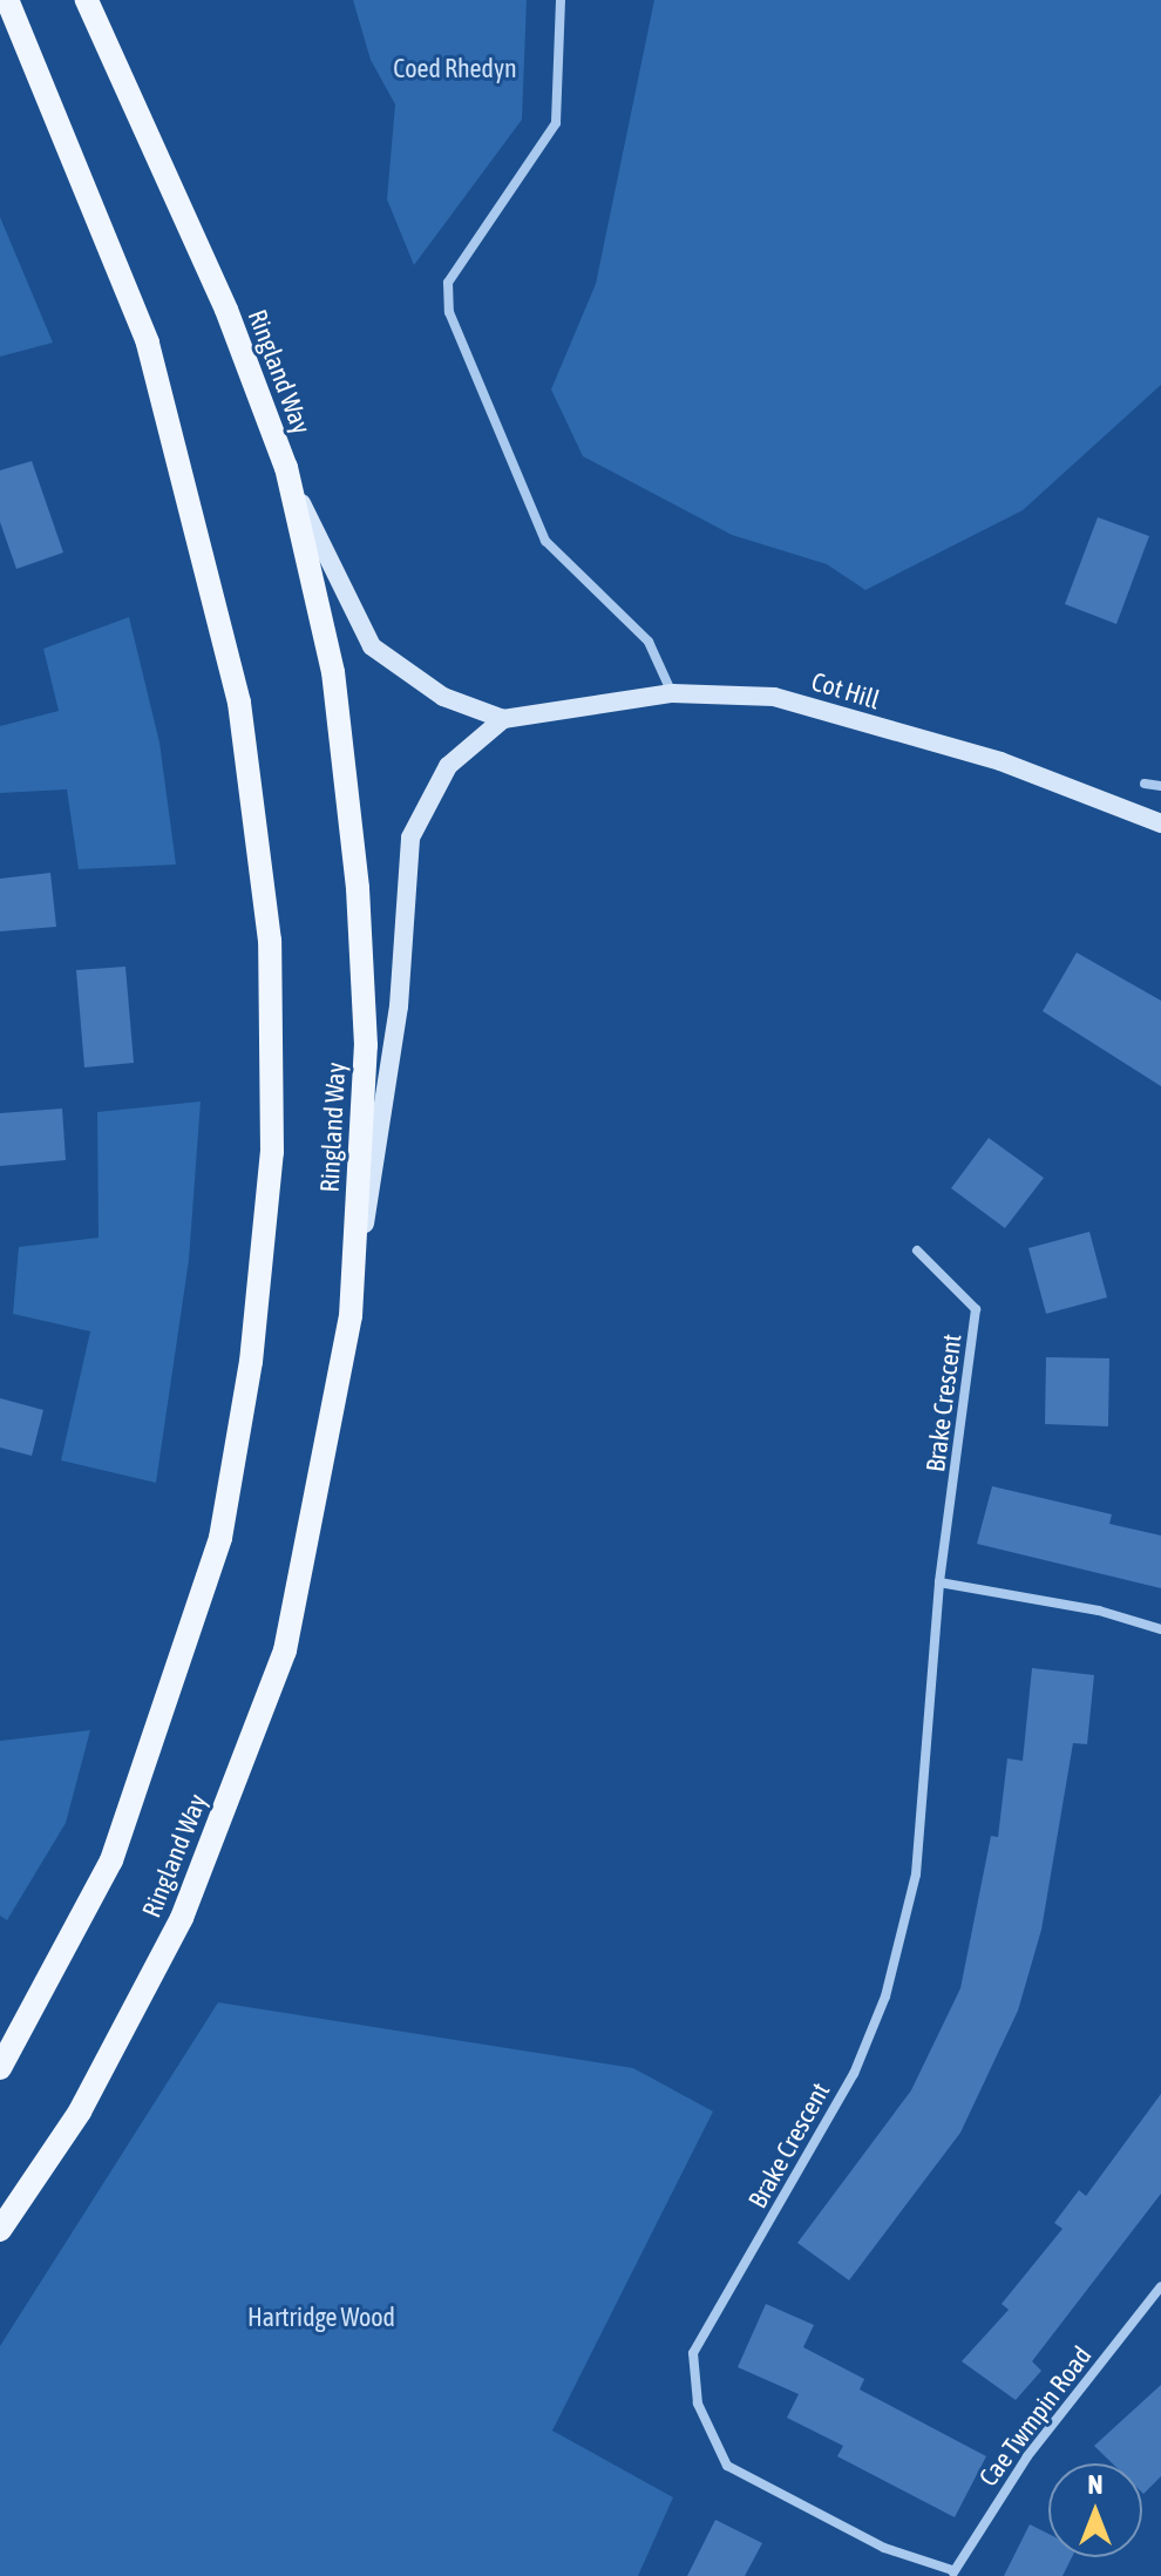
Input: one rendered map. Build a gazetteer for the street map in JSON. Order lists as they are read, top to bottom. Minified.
{"streets":{"main road":["Ringland Way"],"street":["Cot Hill","Brake Crescent","Cae Twmpin Road"]},"crossings":[["Ringland Way","Cot Hill"],["Brake Crescent","Cae Twmpin Road"]],"parks":["Coed Rhedyn","Hartridge Wood"],"north":"top"}
